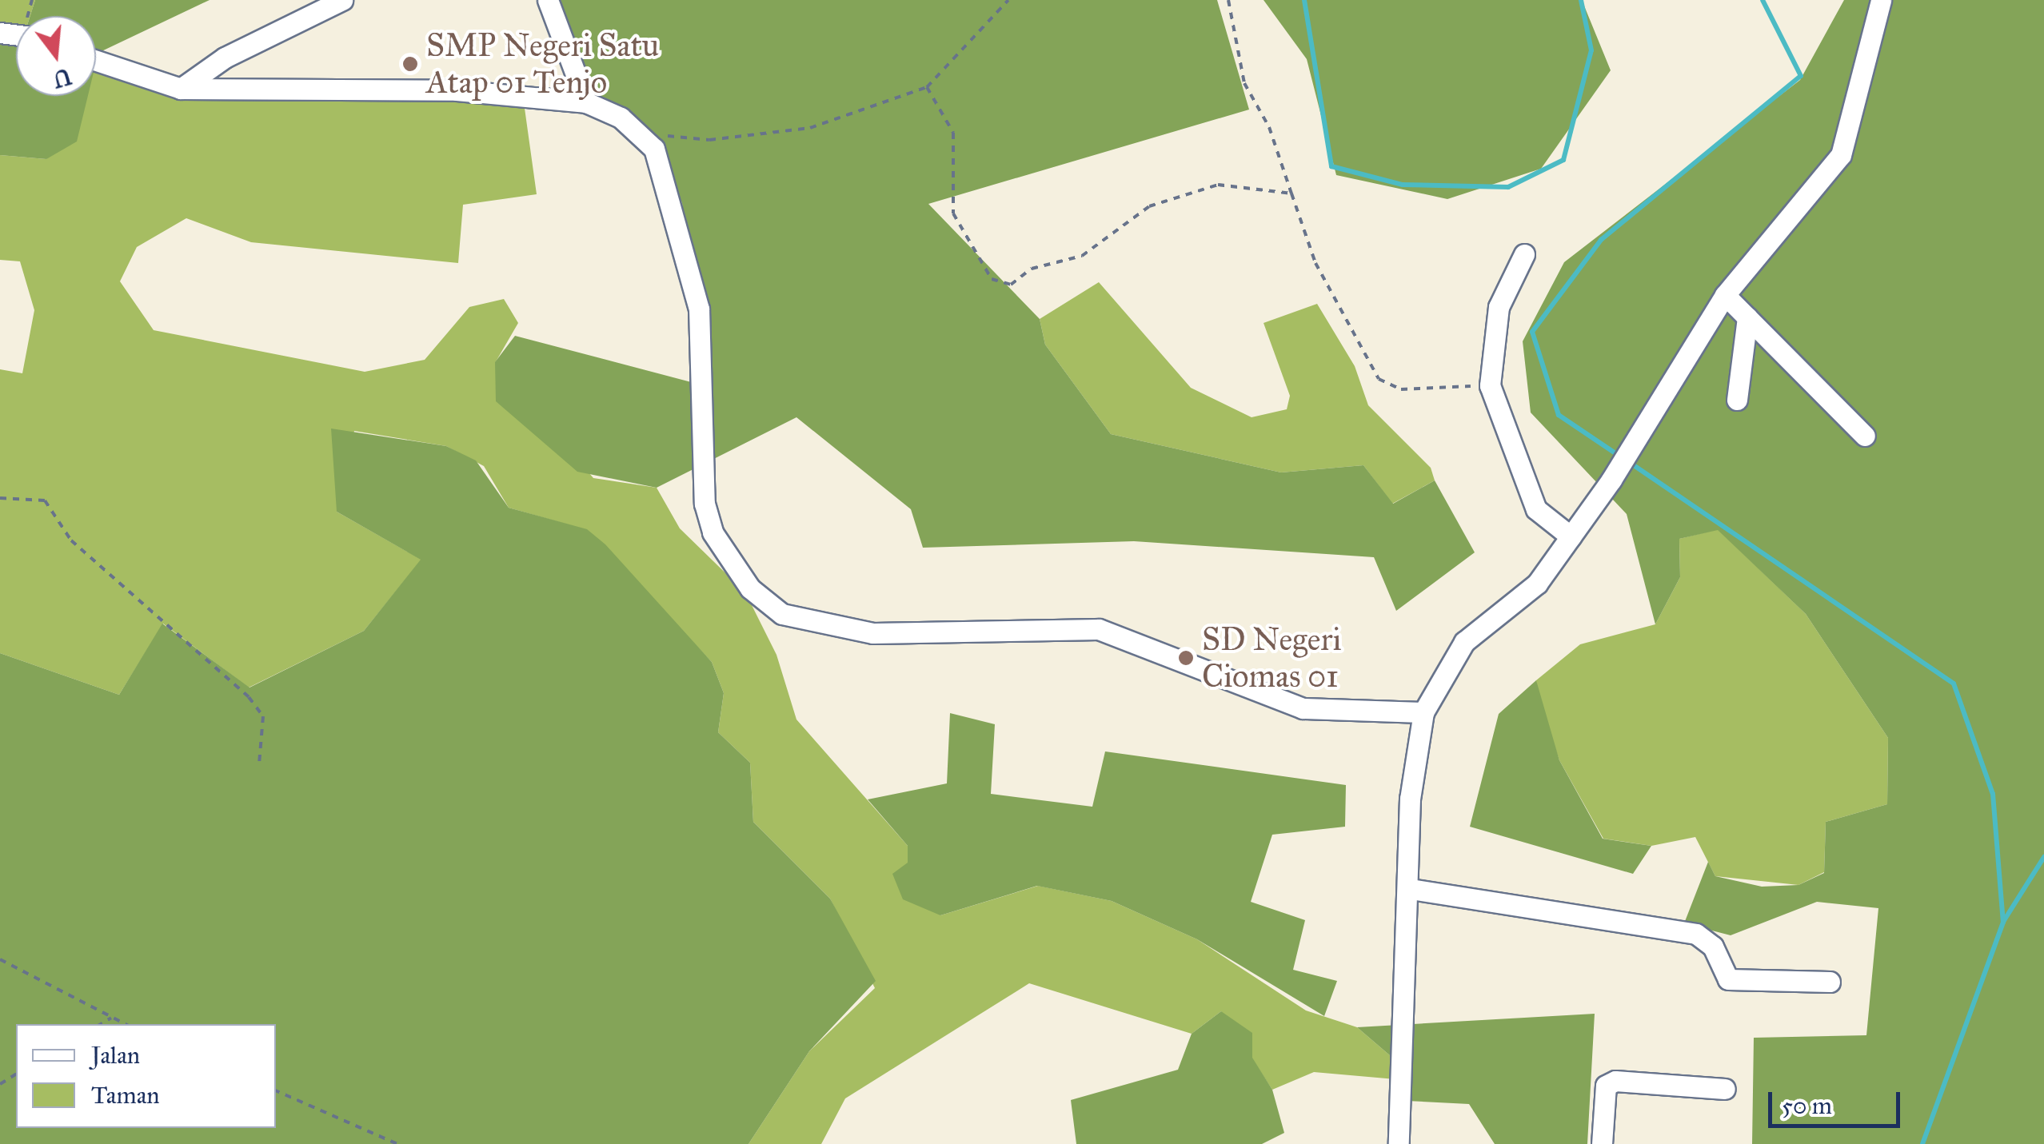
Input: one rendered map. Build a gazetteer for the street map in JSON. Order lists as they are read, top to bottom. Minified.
{"places":["SMP Negeri Satu Atap 01 Tenjo","SD Negeri Ciomas 01"],"legend":["Jalan","Taman"],"scale_bar":"50 m","north":"bottom"}
